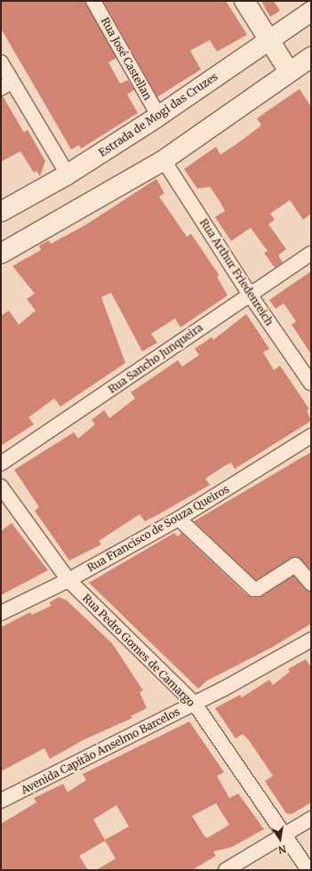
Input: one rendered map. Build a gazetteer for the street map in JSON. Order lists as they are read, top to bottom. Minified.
{"streets":{"main road":["Estrada de Mogi das Cruzes"],"street":["Rua José Castellan","Rua Arthur Friedenreich","Rua Sancho Junqueira","Rua Francisco de Souza Queiros","Rua Pedro Gomes de Camargo","Avenida Capitão Anselmo Barcelos"]},"crossings":[["Rua José Castellan","Estrada de Mogi das Cruzes"],["Rua Arthur Friedenreich","Rua Sancho Junqueira"],["Rua Francisco de Souza Queiros","Rua Pedro Gomes de Camargo"],["Rua Pedro Gomes de Camargo","Avenida Capitão Anselmo Barcelos"]],"north":"bottom"}
